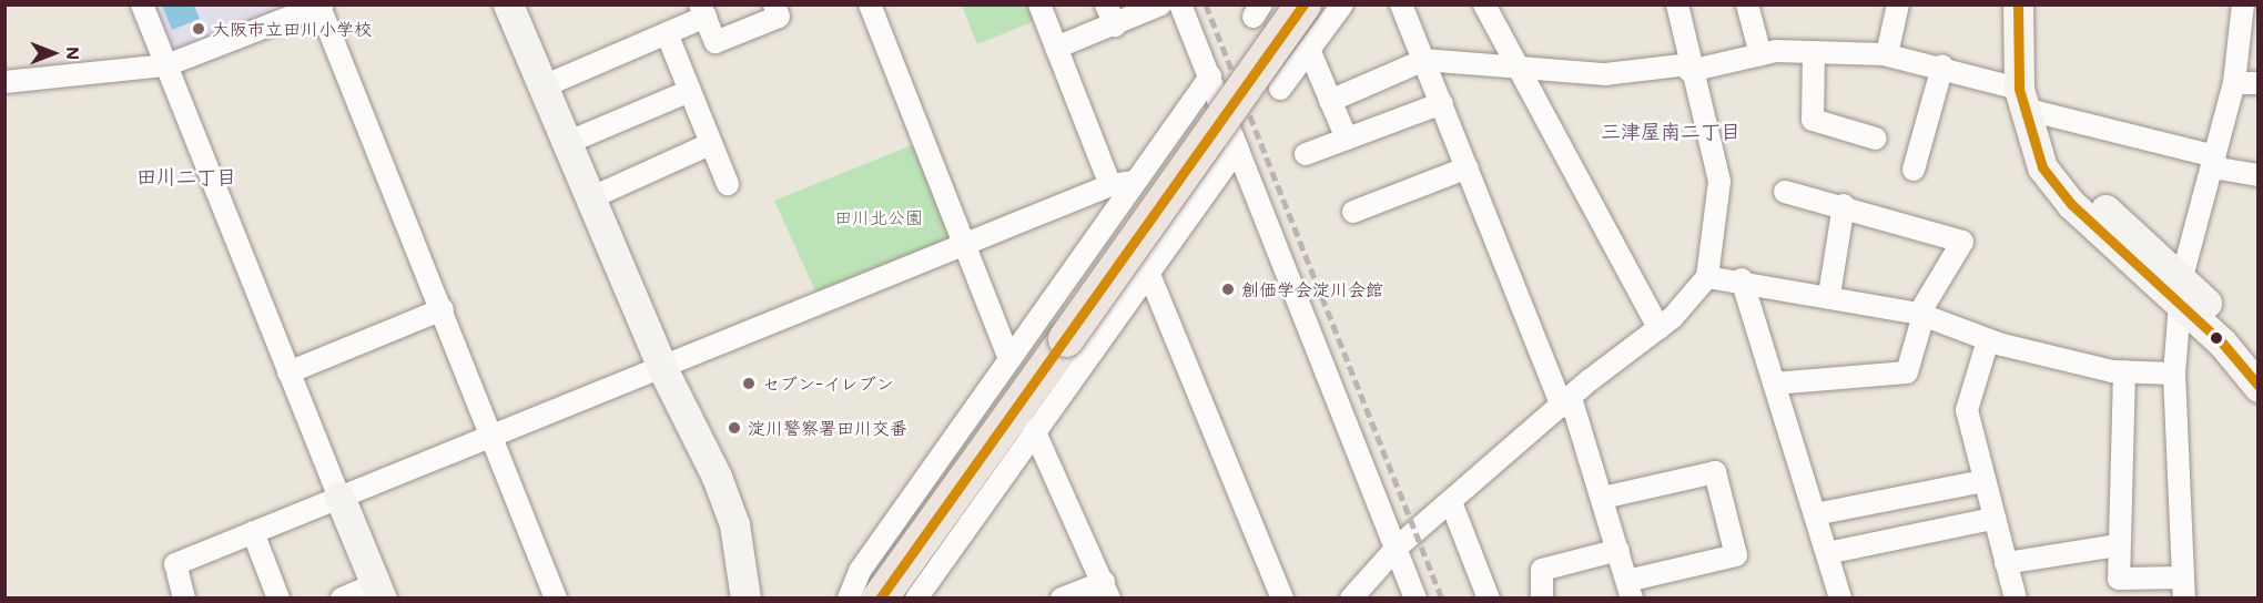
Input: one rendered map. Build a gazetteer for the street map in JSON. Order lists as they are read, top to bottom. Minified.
{"districts":["三津屋南二丁目","田川二丁目"],"parks":["田川北公園"],"places":["大阪市立田川小学校","創価学会淀川会館","セブン-イレブン","淀川警察署田川交番"],"north":"right"}
